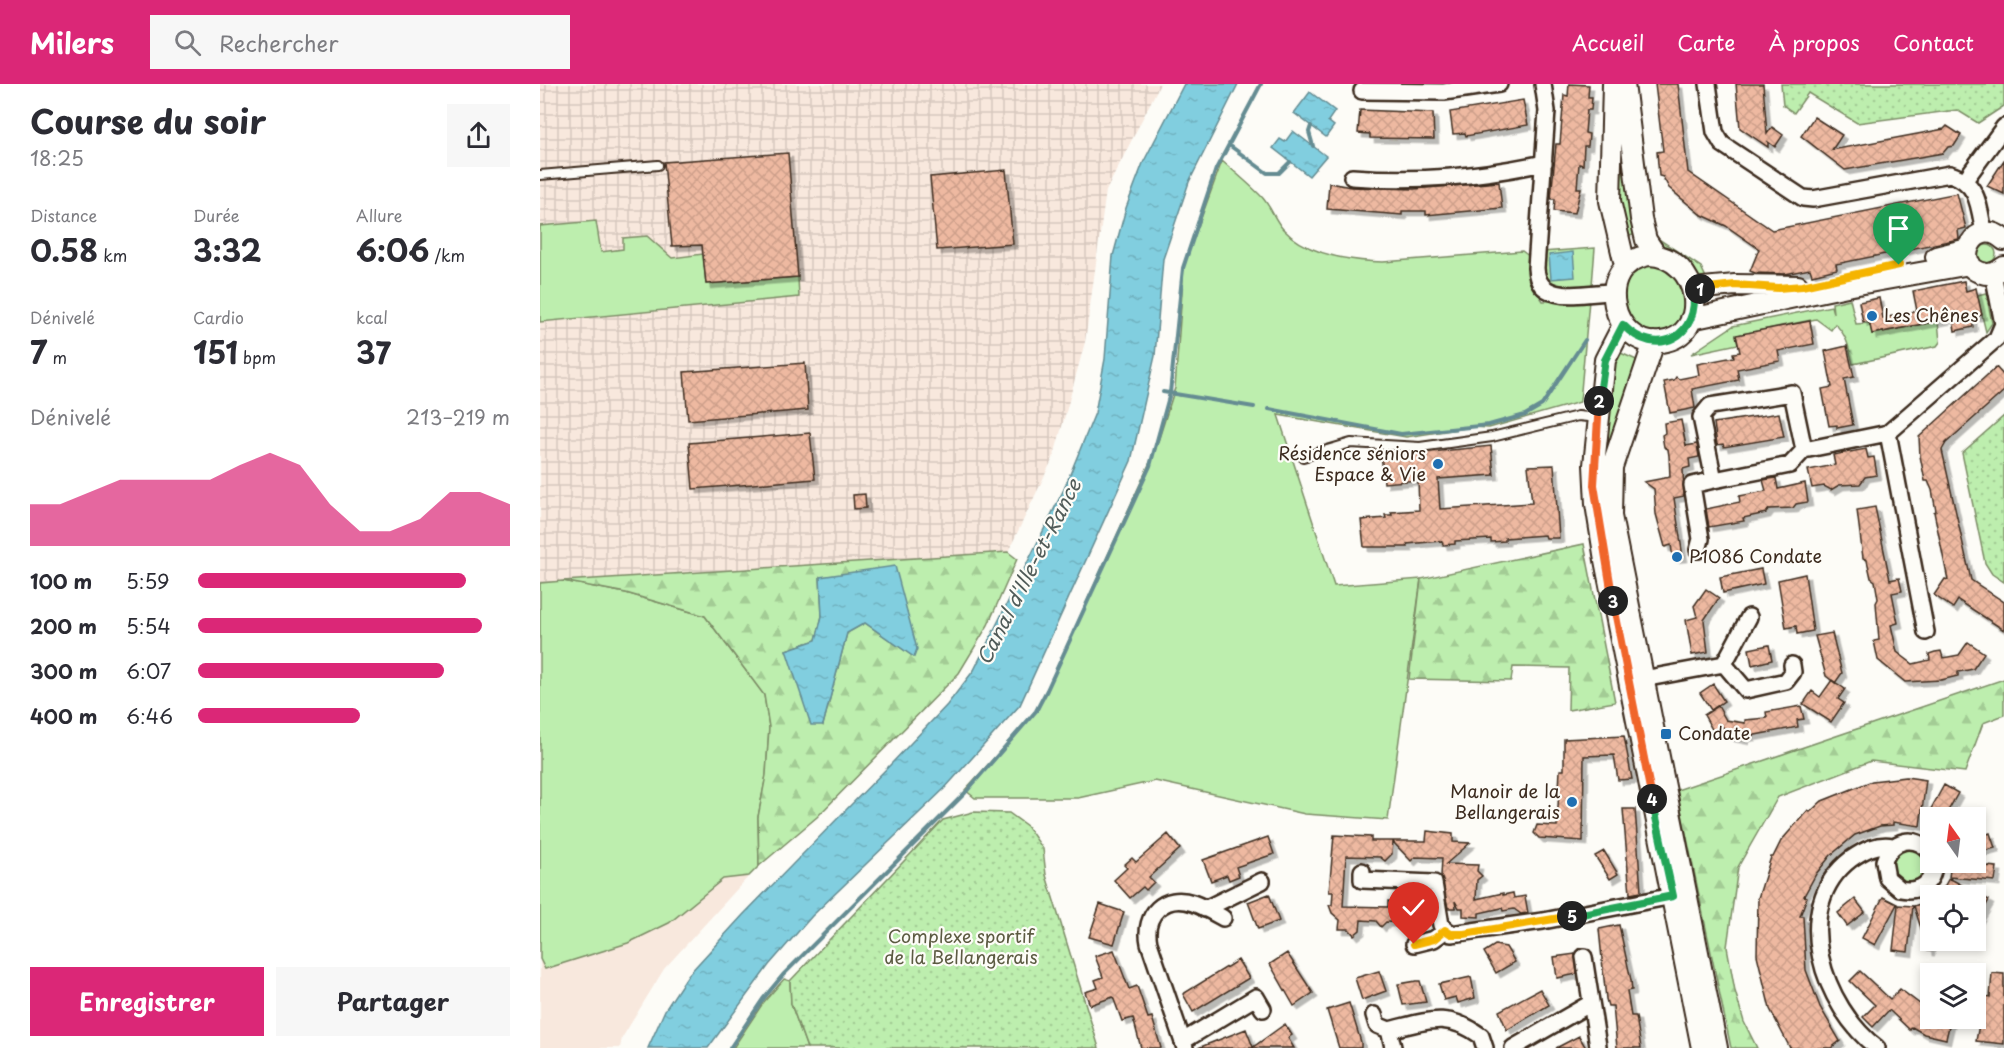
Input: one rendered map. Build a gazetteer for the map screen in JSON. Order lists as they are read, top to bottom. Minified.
{"water":["Canal d'Ille-et-Rance"],"parks":["Complexe sportif de la Bellangerais"],"places":{"other":["Les Chênes","Résidence séniors Espace & Vie","P1086 Condate","Manoir de la Bellangerais"],"transit":["Condate"]},"north":"top","page":{"header":"Milers","search":"Rechercher","nav":["Accueil","Carte","À propos","Contact"],"heading":["Course du soir","18:25"],"stats":[["Distance","0.58 km"],["Durée","3:32"],["Allure","6:06 /km"],["Dénivelé","7 m"],["Cardio","151 bpm"],["kcal","37"]],"pins":["1","2","3","4","5"],"chart":["Dénivelé","213–219 m"],"list":[{"name":"100 m","note":"5:59"},{"name":"200 m","note":"5:54"},{"name":"300 m","note":"6:07"},{"name":"400 m","note":"6:46"}],"buttons":["Enregistrer","Partager"]}}
